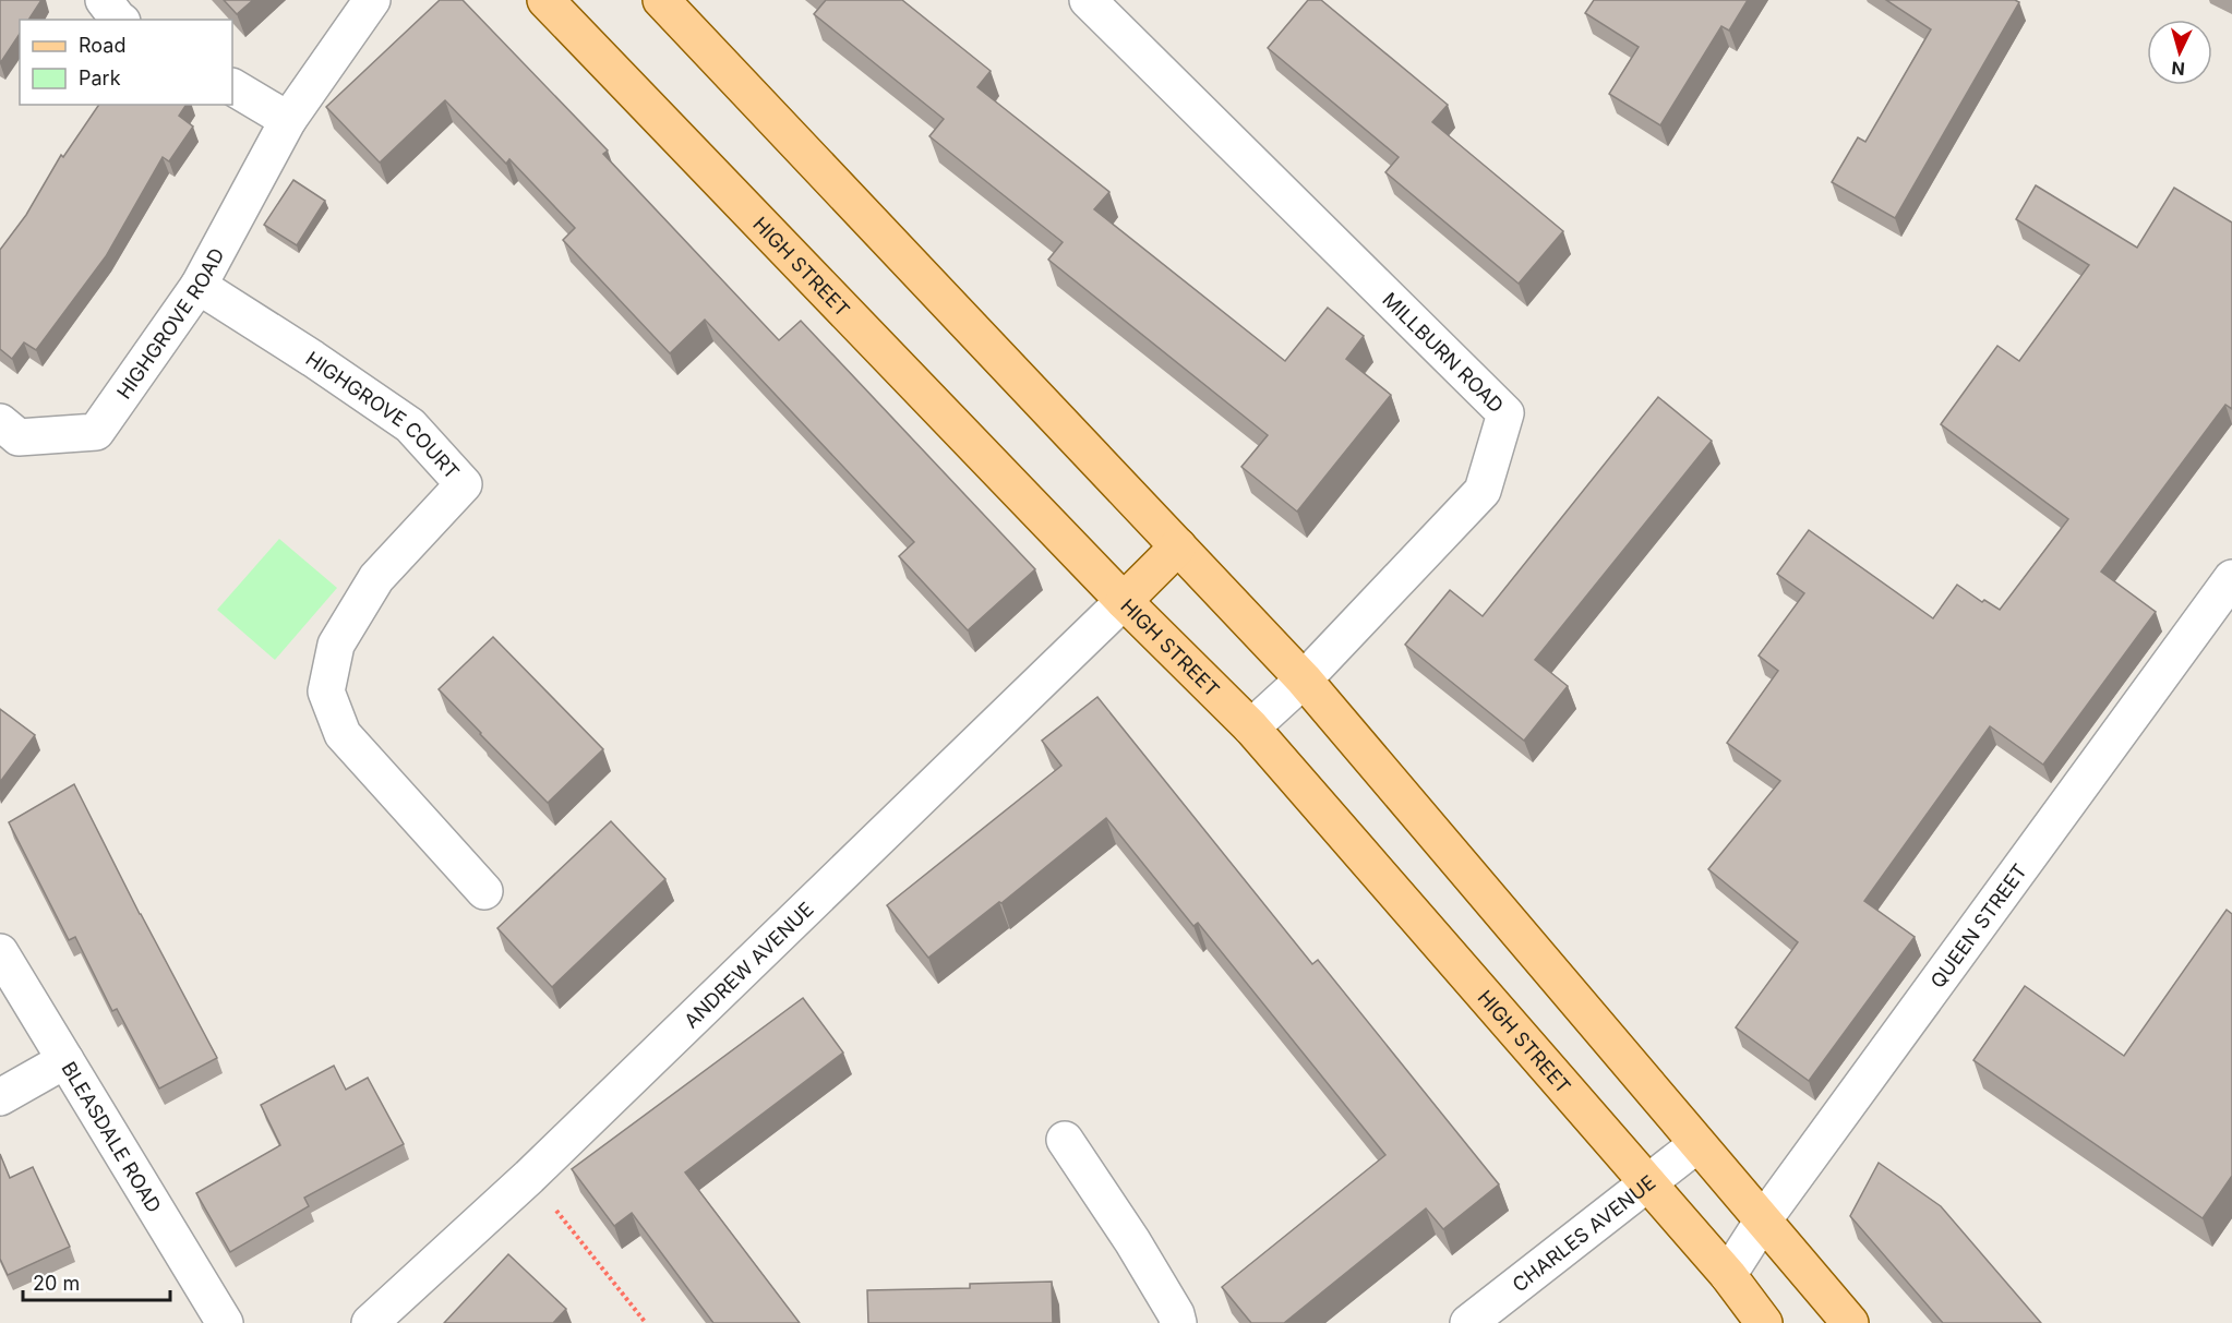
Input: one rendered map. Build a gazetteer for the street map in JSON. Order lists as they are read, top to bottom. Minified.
{"streets":{"main road":["HIGH STREET"],"street":["HIGHGROVE ROAD","MILLBURN ROAD","HIGHGROVE COURT","QUEEN STREET","ANDREW AVENUE","BLEASDALE ROAD","CHARLES AVENUE"]},"crossings":[["HIGH STREET","MILLBURN ROAD"],["HIGH STREET","QUEEN STREET"],["HIGH STREET","ANDREW AVENUE"],["HIGH STREET","CHARLES AVENUE"],["HIGHGROVE ROAD","HIGHGROVE COURT"]],"legend":["Road","Park"],"scale_bar":"20 m","north":"bottom"}
